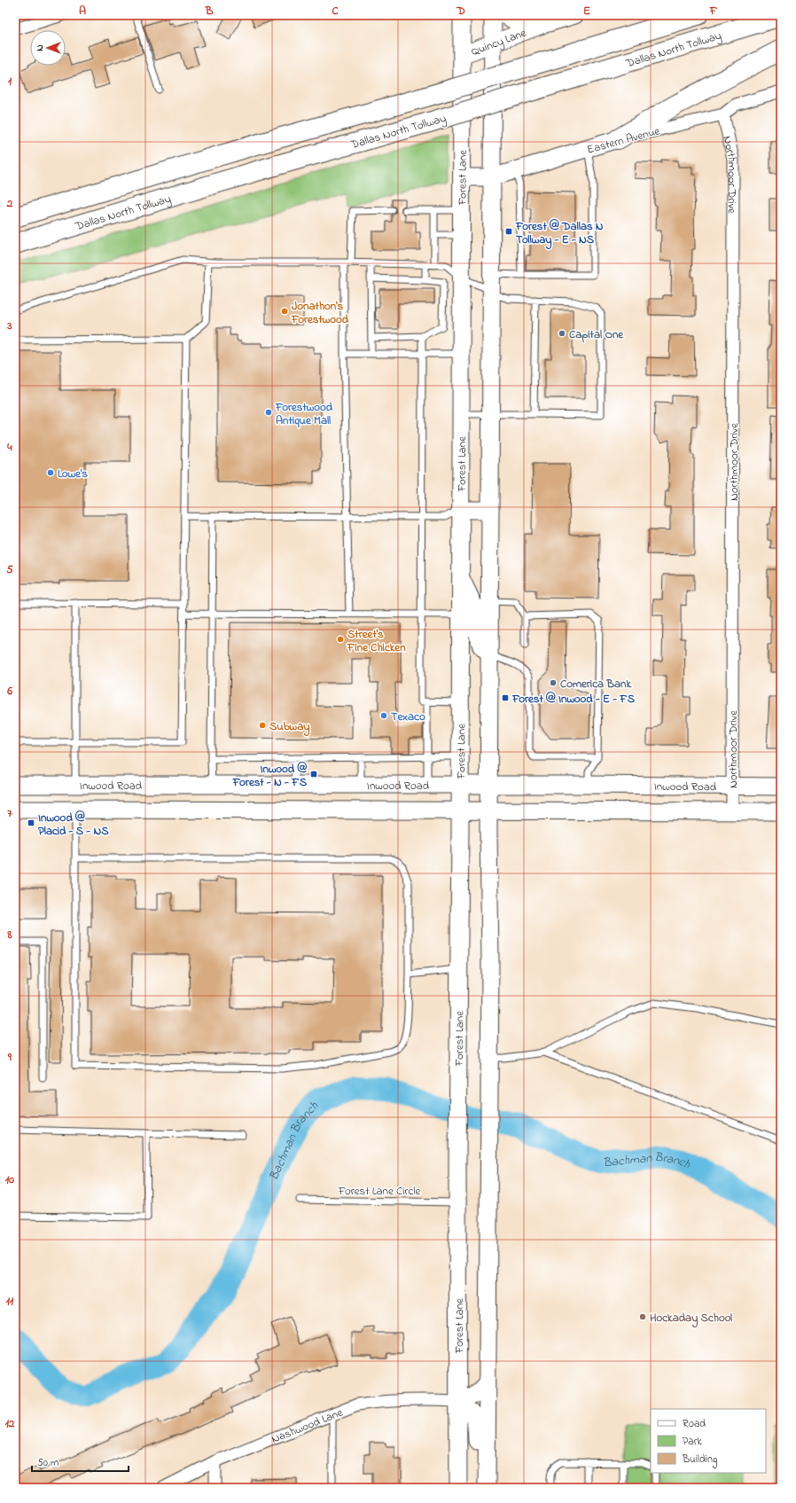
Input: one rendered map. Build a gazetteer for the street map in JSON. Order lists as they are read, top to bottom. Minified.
{"streets":{"highway":["Dallas North Tollway"],"main road":["Quincy Lane","Eastern Avenue","Forest Lane","Inwood Road"],"street":["Northmoor Drive","Nashwood Lane"],"lane":["Forest Lane Circle"]},"crossings":[["Quincy Lane","Forest Lane"],["Eastern Avenue","Northmoor Drive"],["Eastern Avenue","Forest Lane"],["Northmoor Drive","Inwood Road"],["Forest Lane","Inwood Road"],["Forest Lane","Forest Lane Circle"],["Forest Lane","Nashwood Lane"]],"water":["Bachman Branch"],"places":{"transit":["Forest @ Dallas N Tollway - E - NS","Forest @ Inwood - E - FS","Inwood @ Forest - N - FS","Inwood @ Placid - S - NS"],"other":["Jonathon's Forestwood","Capital One","Forestwood Antique Mall","Lowe's","Street's Fine Chicken","Comerica Bank","Texaco","Subway","Hockaday School"]},"legend":["Road","Park","Building"],"scale_bar":"50 m","north":"left","grid":{"columns":["A","B","C","D","E","F"],"rows":["1","2","3","4","5","6","7","8","9","10","11","12"]}}
